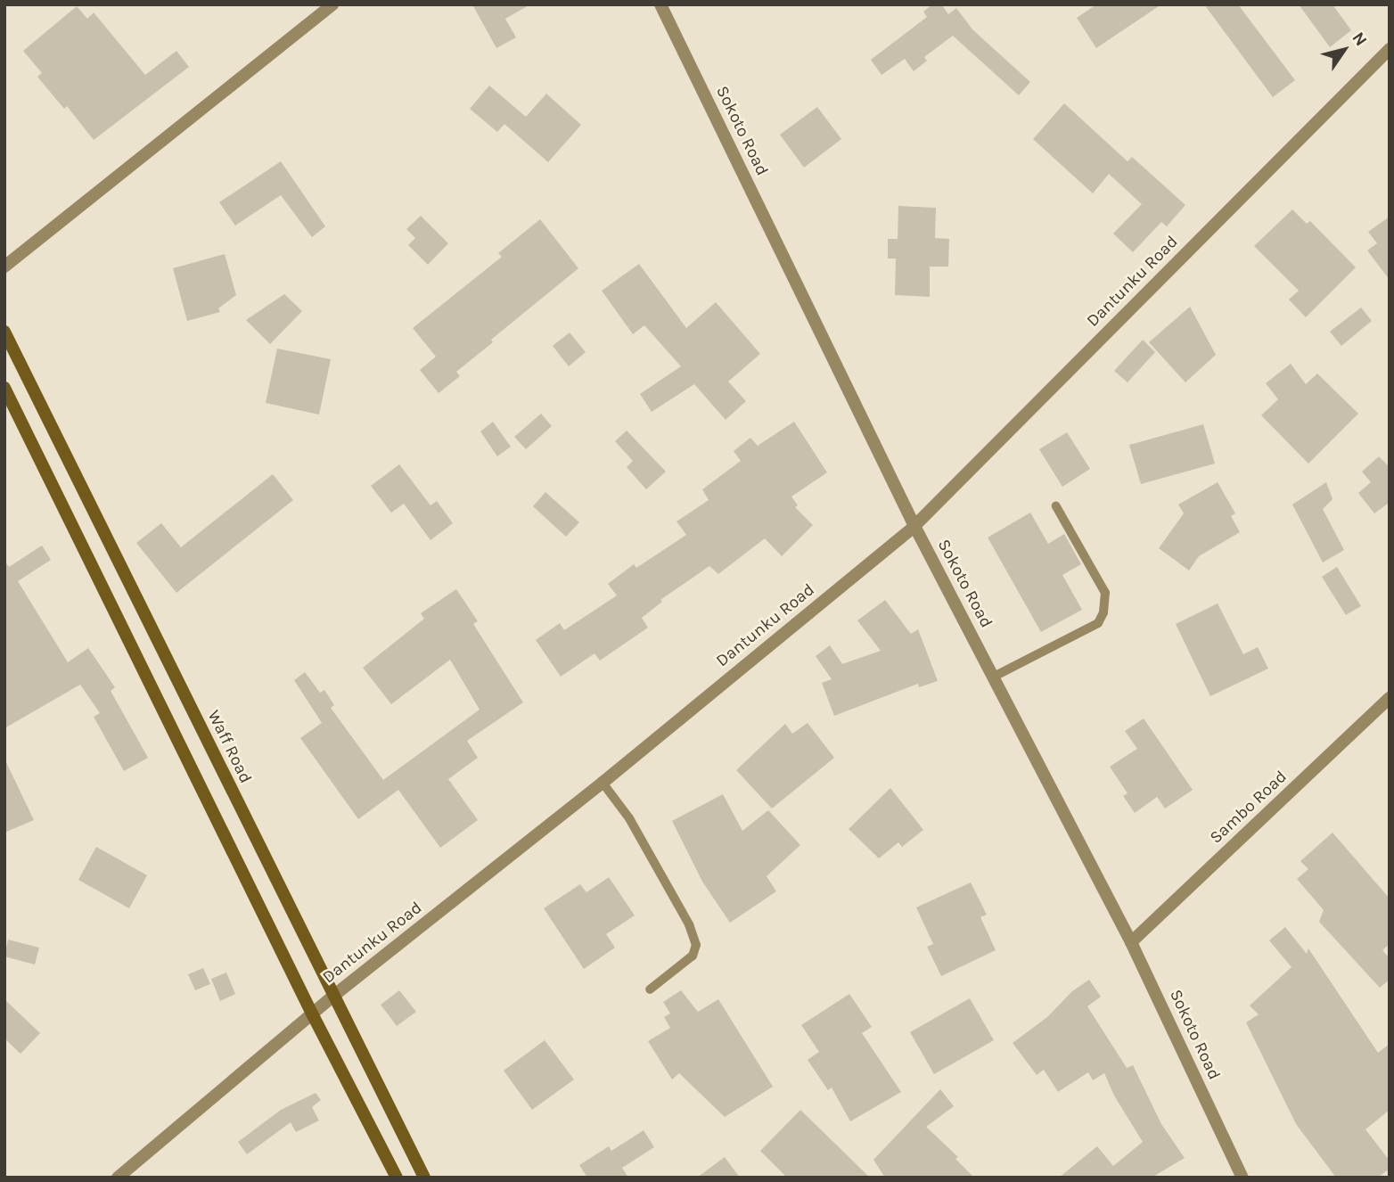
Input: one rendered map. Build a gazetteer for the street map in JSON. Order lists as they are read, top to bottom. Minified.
{"streets":{"street":["Sokoto Road","Dantunku Road","Waff Road","Sambo Road"]},"crossings":[["Sokoto Road","Dantunku Road"],["Sokoto Road","Sambo Road"],["Dantunku Road","Waff Road"]],"north":"top right"}
